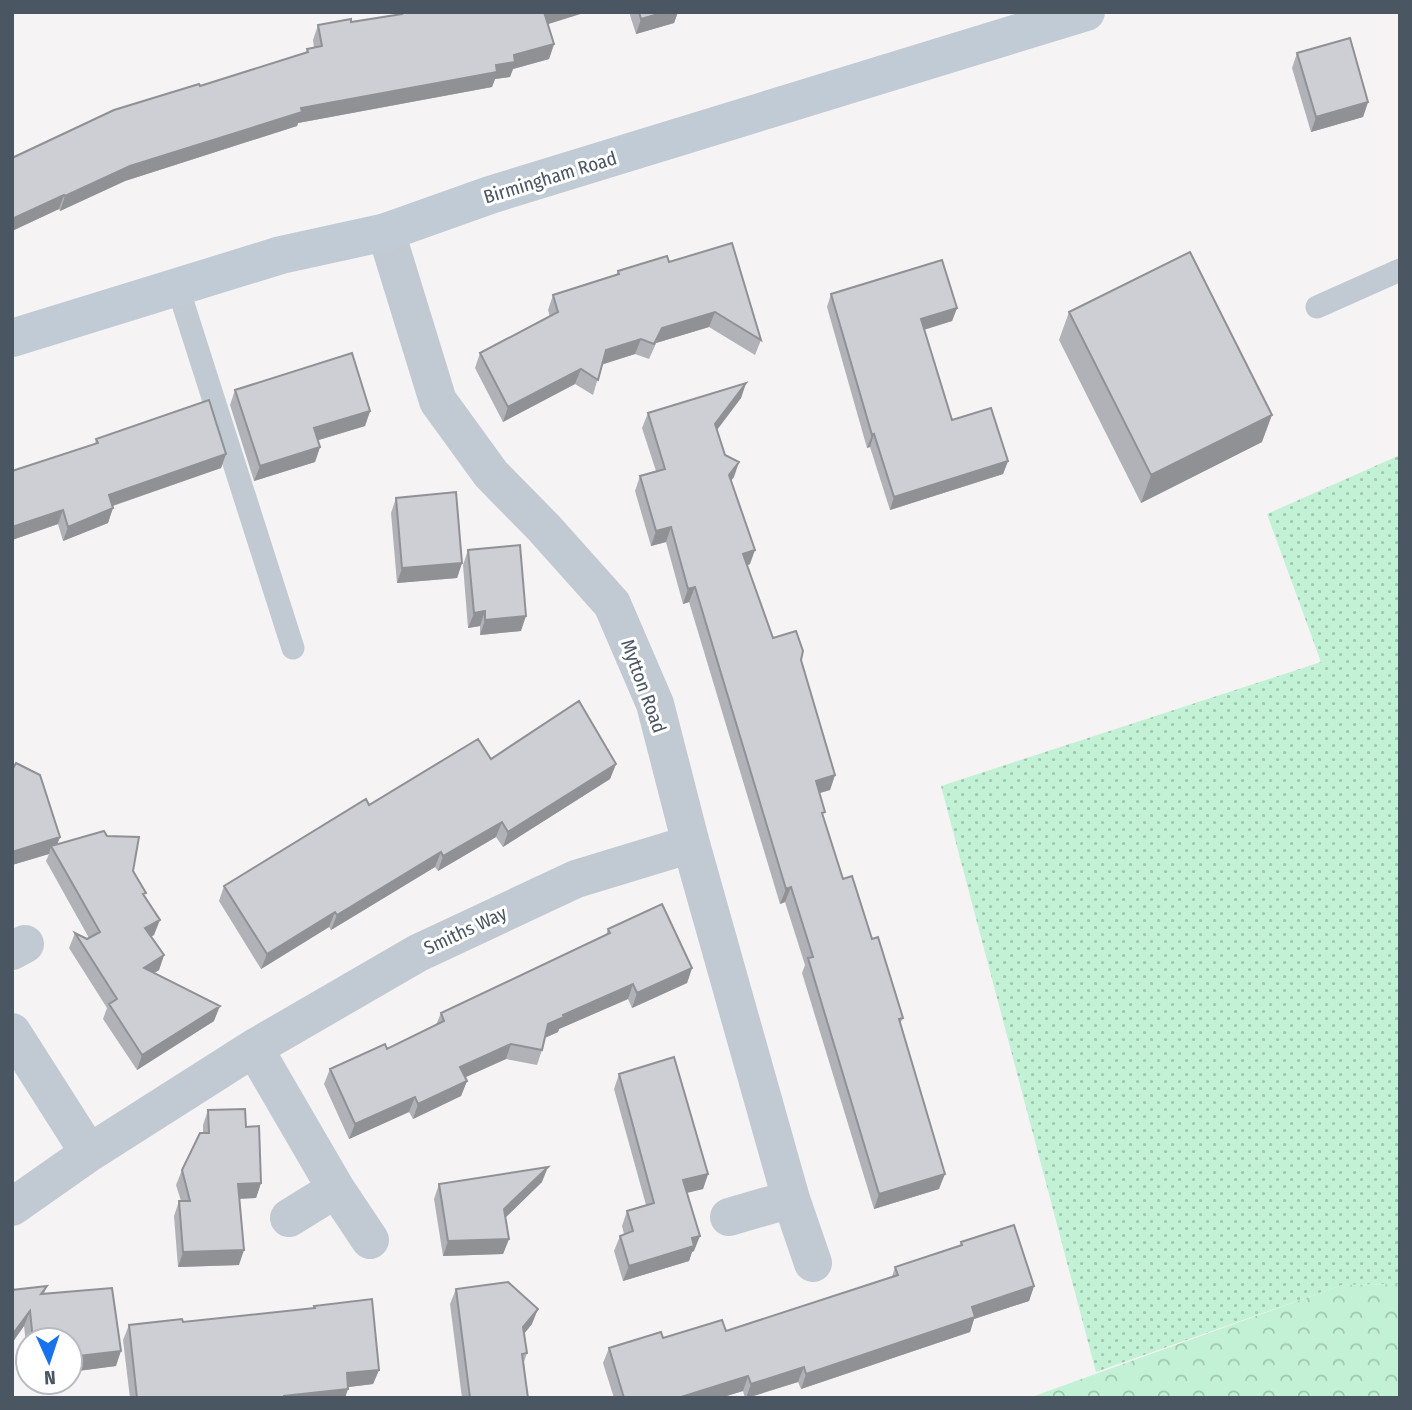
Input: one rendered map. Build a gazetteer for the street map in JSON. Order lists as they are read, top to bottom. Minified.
{"streets":{"main road":["Birmingham Road"],"street":["Mytton Road","Smiths Way"]},"crossings":[["Birmingham Road","Mytton Road"],["Mytton Road","Smiths Way"]],"north":"bottom"}
